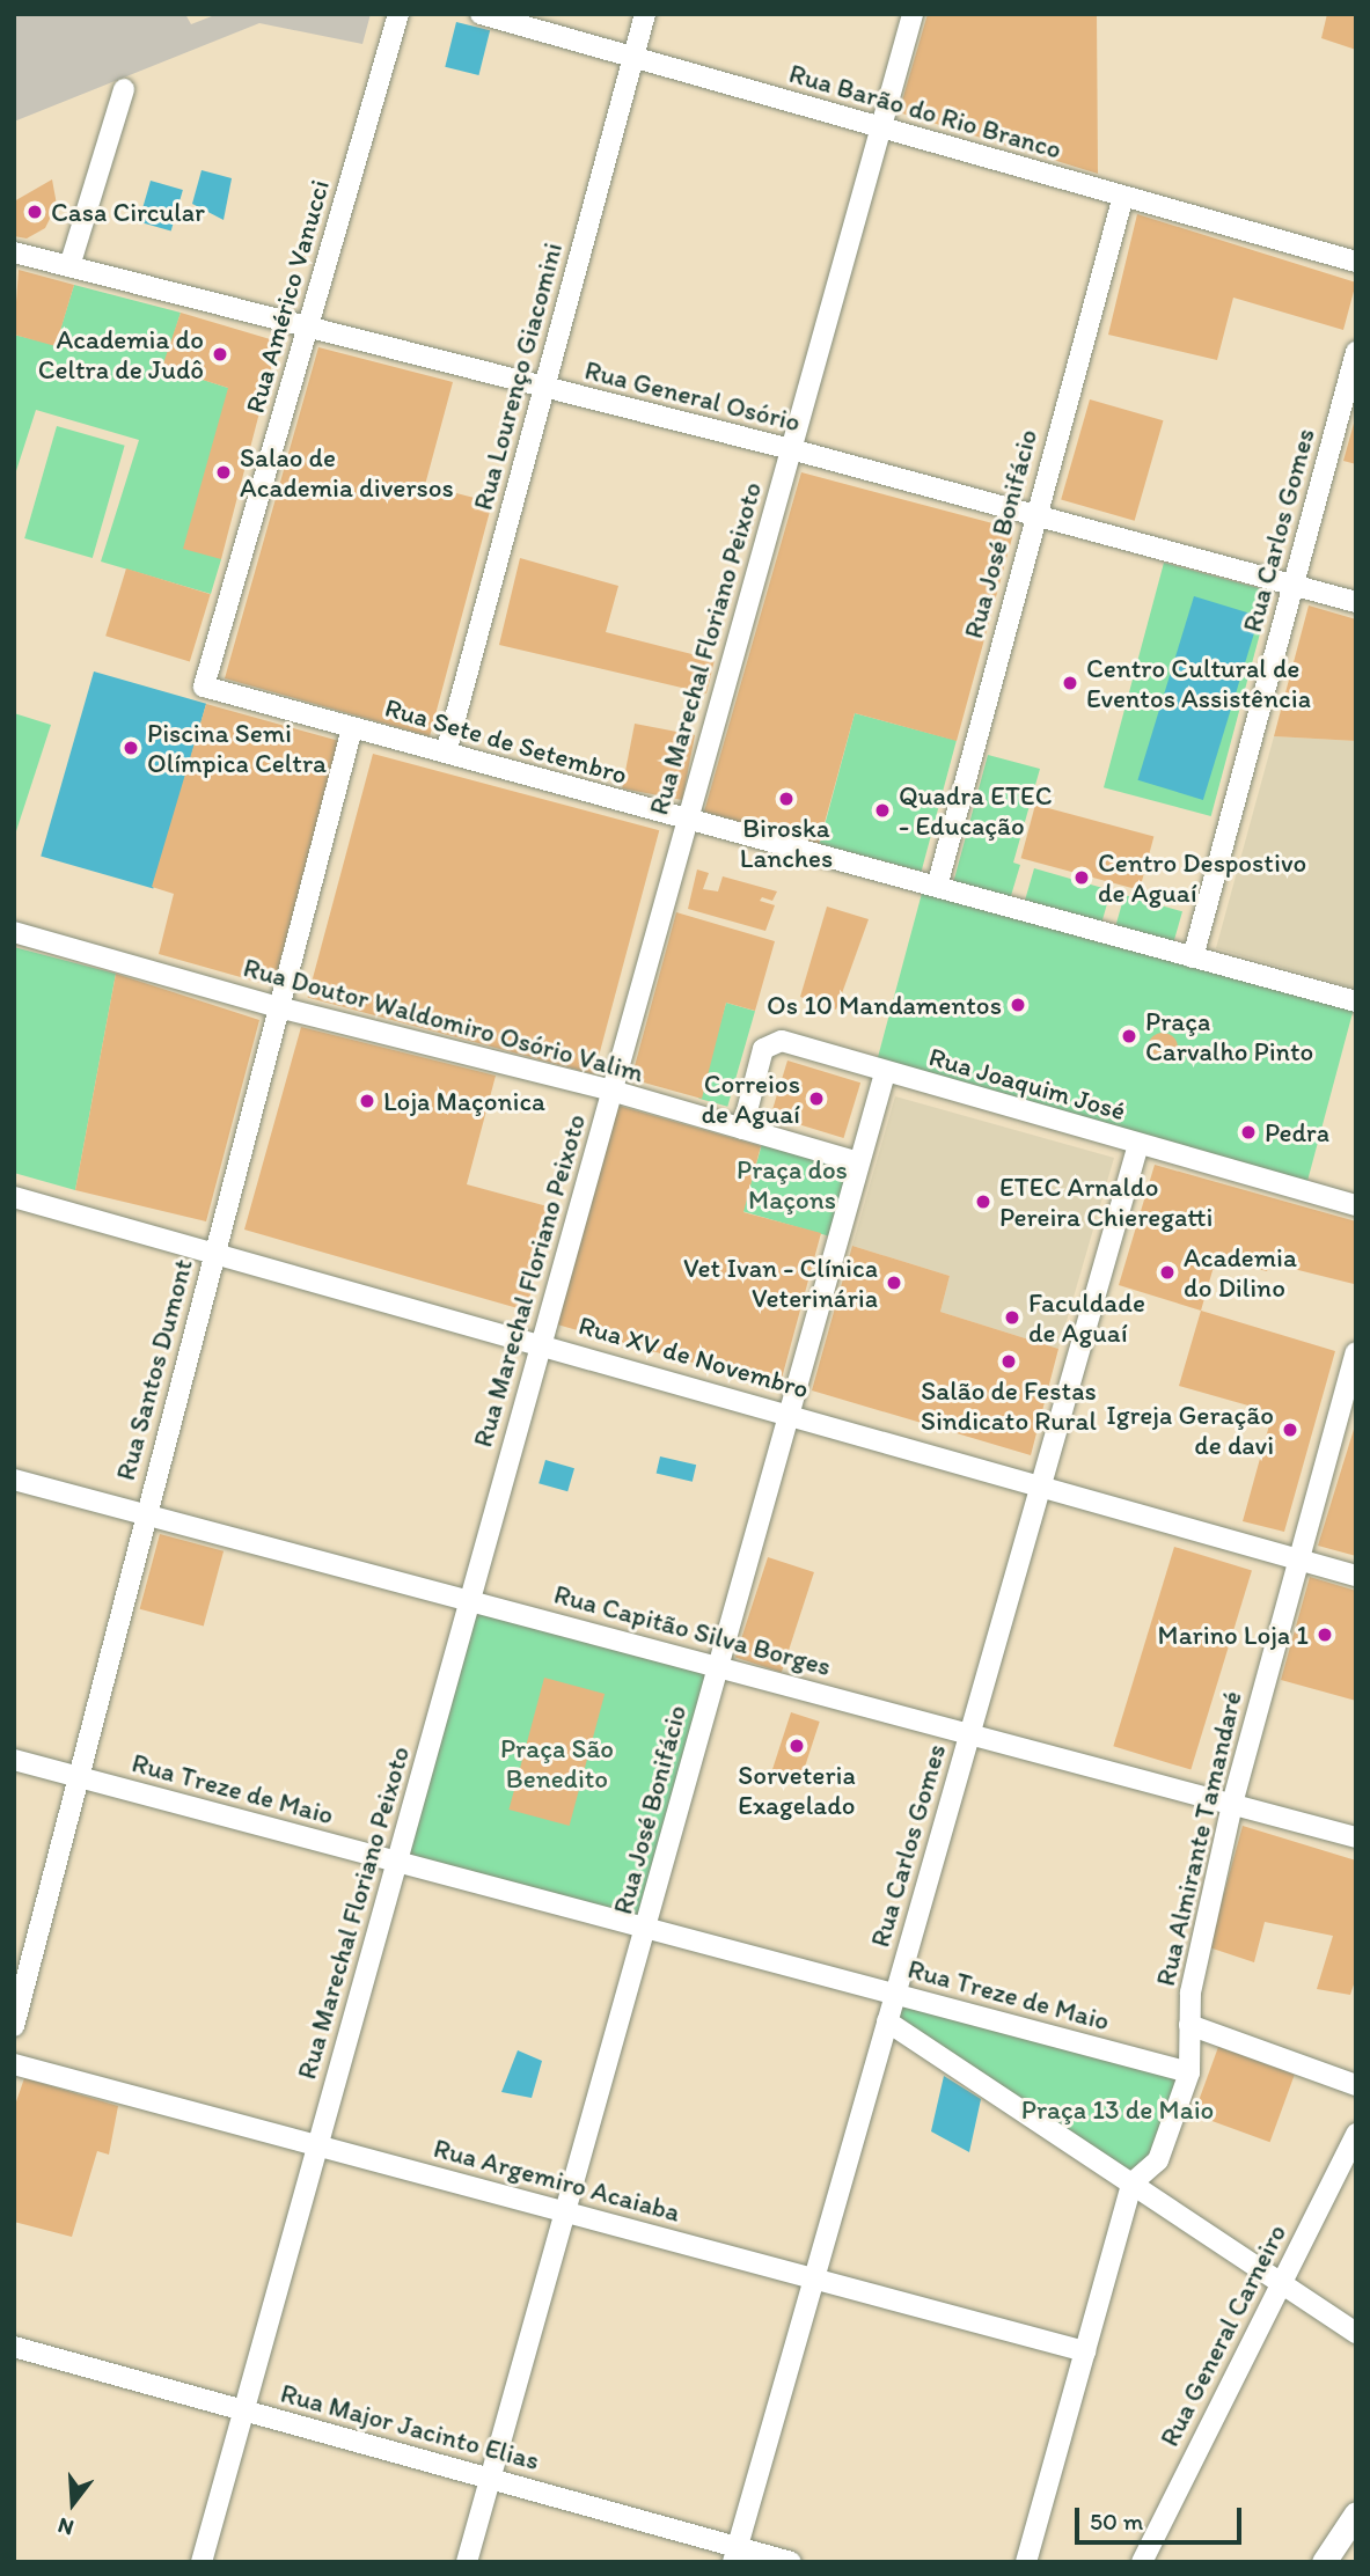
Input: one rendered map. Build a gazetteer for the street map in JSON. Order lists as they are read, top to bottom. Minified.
{"streets":{"street":["Rua Barão do Rio Branco","Rua Américo Vanucci","Rua Lourenço Giacomini","Rua General Osório","Rua Carlos Gomes","Rua José Bonifácio","Rua Marechal Floriano Peixoto","Rua Sete de Setembro","Rua Doutor Waldomiro Osório Valim","Rua Joaquim José","Rua XV de Novembro","Rua Santos Dumont","Rua Capitão Silva Borges","Rua Treze de Maio","Rua Almirante Tamandaré","Rua Argemiro Acaiaba","Rua General Carneiro","Rua Major Jacinto Elias"]},"crossings":[["Rua Barão do Rio Branco","Rua Lourenço Giacomini"],["Rua Barão do Rio Branco","Rua José Bonifácio"],["Rua Barão do Rio Branco","Rua Marechal Floriano Peixoto"],["Rua Américo Vanucci","Rua General Osório"],["Rua Américo Vanucci","Rua Sete de Setembro"],["Rua Lourenço Giacomini","Rua General Osório"],["Rua Lourenço Giacomini","Rua Sete de Setembro"],["Rua General Osório","Rua Carlos Gomes"],["Rua General Osório","Rua José Bonifácio"],["Rua General Osório","Rua Marechal Floriano Peixoto"],["Rua Carlos Gomes","Rua Sete de Setembro"],["Rua Carlos Gomes","Rua Joaquim José"],["Rua Carlos Gomes","Rua XV de Novembro"],["Rua Carlos Gomes","Rua Capitão Silva Borges"],["Rua Carlos Gomes","Rua Treze de Maio"],["Rua Carlos Gomes","Rua Argemiro Acaiaba"],["Rua Carlos Gomes","Rua Major Jacinto Elias"],["Rua José Bonifácio","Rua Sete de Setembro"],["Rua José Bonifácio","Rua Doutor Waldomiro Osório Valim"],["Rua José Bonifácio","Rua Joaquim José"],["Rua José Bonifácio","Rua XV de Novembro"],["Rua José Bonifácio","Rua Capitão Silva Borges"],["Rua José Bonifácio","Rua Treze de Maio"],["Rua José Bonifácio","Rua Argemiro Acaiaba"],["Rua José Bonifácio","Rua Major Jacinto Elias"],["Rua Marechal Floriano Peixoto","Rua Sete de Setembro"],["Rua Marechal Floriano Peixoto","Rua Doutor Waldomiro Osório Valim"],["Rua Marechal Floriano Peixoto","Rua XV de Novembro"],["Rua Marechal Floriano Peixoto","Rua Capitão Silva Borges"],["Rua Marechal Floriano Peixoto","Rua Treze de Maio"],["Rua Marechal Floriano Peixoto","Rua Argemiro Acaiaba"],["Rua Marechal Floriano Peixoto","Rua Major Jacinto Elias"],["Rua Sete de Setembro","Rua Santos Dumont"],["Rua Doutor Waldomiro Osório Valim","Rua Joaquim José"],["Rua Doutor Waldomiro Osório Valim","Rua Santos Dumont"],["Rua XV de Novembro","Rua Santos Dumont"],["Rua XV de Novembro","Rua Almirante Tamandaré"],["Rua Santos Dumont","Rua Capitão Silva Borges"],["Rua Santos Dumont","Rua Treze de Maio"],["Rua Capitão Silva Borges","Rua Almirante Tamandaré"],["Rua Treze de Maio","Rua Almirante Tamandaré"],["Rua Almirante Tamandaré","Rua Argemiro Acaiaba"]],"parks":["Praça dos Maçons","Praça São Benedito","Praça 13 de Maio"],"places":["Casa Circular","Academia do Celtra de Judô","Salao de Academia diversos","Centro Cultural de Eventos Assistência","Piscina Semi Olímpica Celtra","Biroska Lanches","Quadra ETEC - Educação","Centro Despostivo de Aguaí","Os 10 Mandamentos","Praça Carvalho Pinto","Correios de Aguaí","Loja Maçonica","Pedra","ETEC Arnaldo Pereira Chieregatti","Academia do Dilino","Vet Ivan - Clínica Veterinária","Faculdade de Aguaí","Salão de Festas Sindicato Rural","Igreja Geração de davi","Marino Loja 1","Sorveteria Exagelado"],"scale_bar":"50 m","north":"bottom"}
